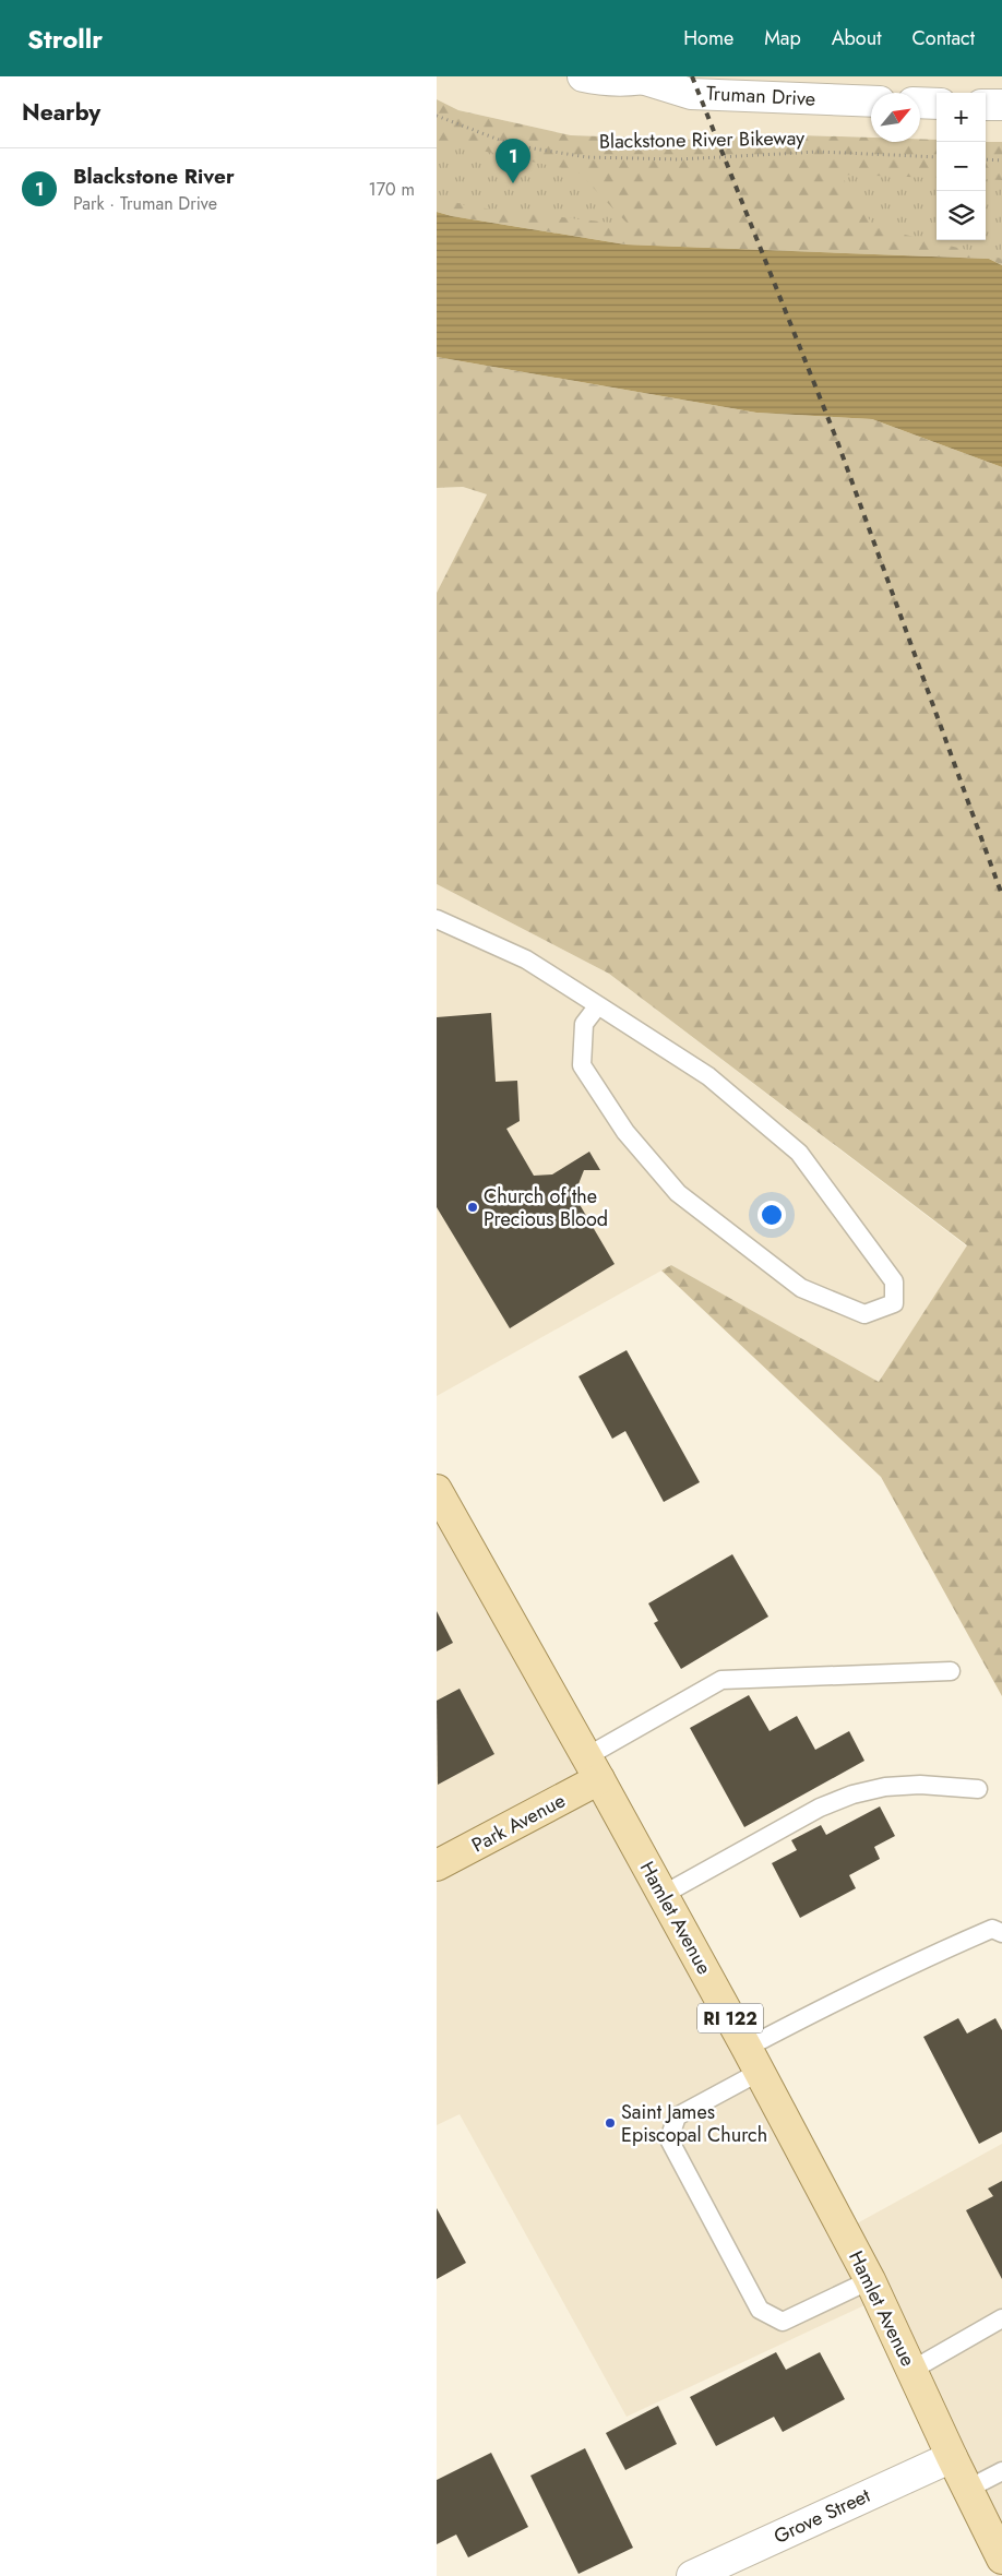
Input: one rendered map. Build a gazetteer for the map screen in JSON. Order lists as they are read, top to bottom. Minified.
{"streets":{"main road":["Truman Drive","Park Avenue","Hamlet Avenue","RI 122","Grove Street"],"path":["Blackstone River Bikeway"]},"crossings":[["Park Avenue","Hamlet Avenue"],["Hamlet Avenue","Grove Street"]],"places":["Church of the Precious Blood","Saint James Episcopal Church"],"north":"top right","page":{"header":"Strollr","nav":["Home","Map","About","Contact"],"heading":"Nearby","map_buttons":["+","−"],"pins":"1","list":[{"mark":"1","name":"Blackstone River","note":"Park · Truman Drive","value":"170 m"}]}}
